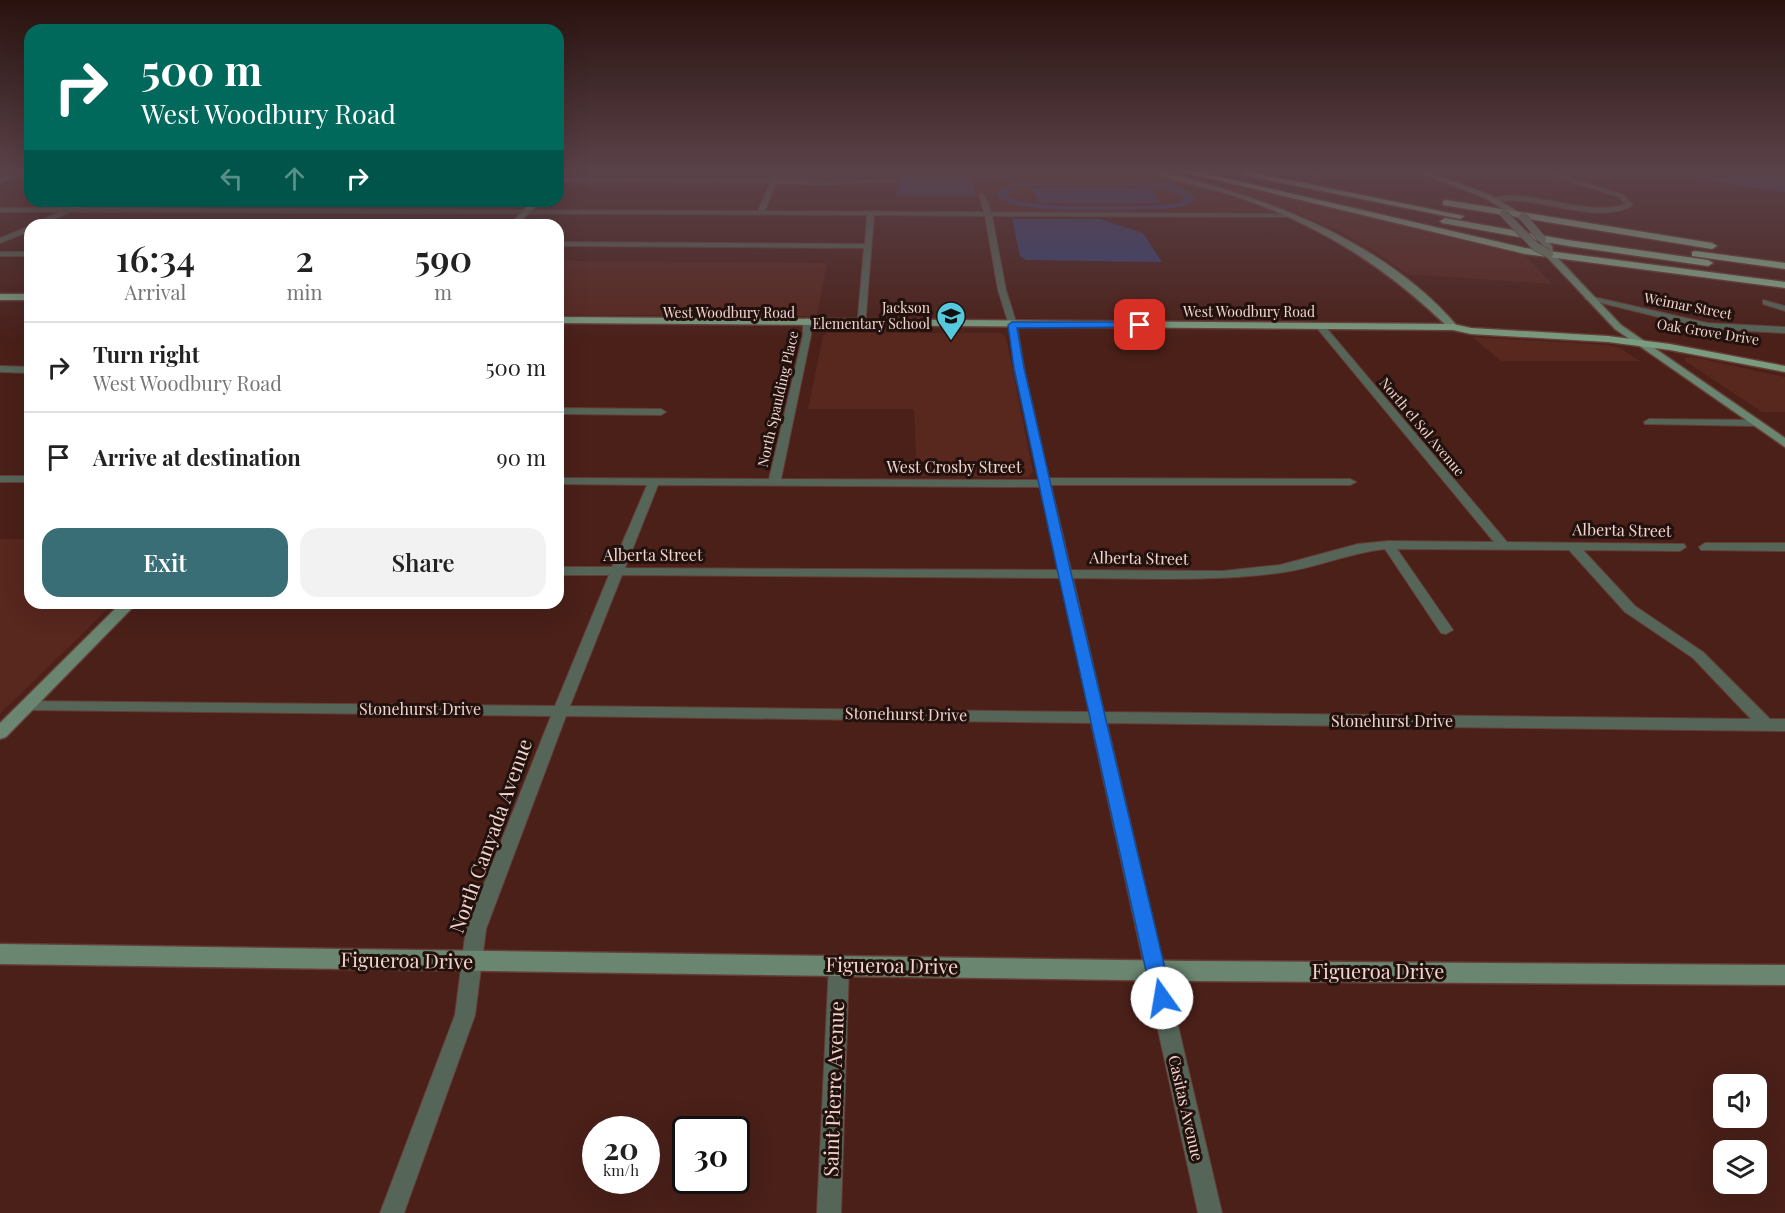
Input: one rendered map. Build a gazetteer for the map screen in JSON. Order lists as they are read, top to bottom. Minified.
{"streets":{"main road":["West Woodbury Road","Oak Grove Drive"],"street":["Weimar Street","North Spaulding Place","North el Sol Avenue","West Crosby Street","Alberta Street","Stonehurst Drive","North Canyada Avenue","Figueroa Drive","Saint Pierre Avenue","Casitas Avenue"]},"crossings":[["West Woodbury Road","Oak Grove Drive"],["West Woodbury Road","North Spaulding Place"],["West Woodbury Road","North el Sol Avenue"],["West Woodbury Road","Casitas Avenue"],["North Spaulding Place","West Crosby Street"],["North el Sol Avenue","Alberta Street"],["West Crosby Street","North Canyada Avenue"],["West Crosby Street","Casitas Avenue"],["Alberta Street","North Canyada Avenue"],["Alberta Street","Casitas Avenue"],["Stonehurst Drive","North Canyada Avenue"],["Stonehurst Drive","Casitas Avenue"],["North Canyada Avenue","Figueroa Drive"],["Figueroa Drive","Saint Pierre Avenue"],["Figueroa Drive","Casitas Avenue"]],"places":{"school or university":["Jackson Elementary School"]},"page":{"turn":["500 m","West Woodbury Road"],"eta":["16:34","Arrival","2","min","590","m"],"list":[{"name":"Turn right","note":"West Woodbury Road","value":"500 m"},{"name":"Arrive at destination","value":"90 m"}],"buttons":["Exit","Share"],"speed":"20 km/h","limit":"30"}}
